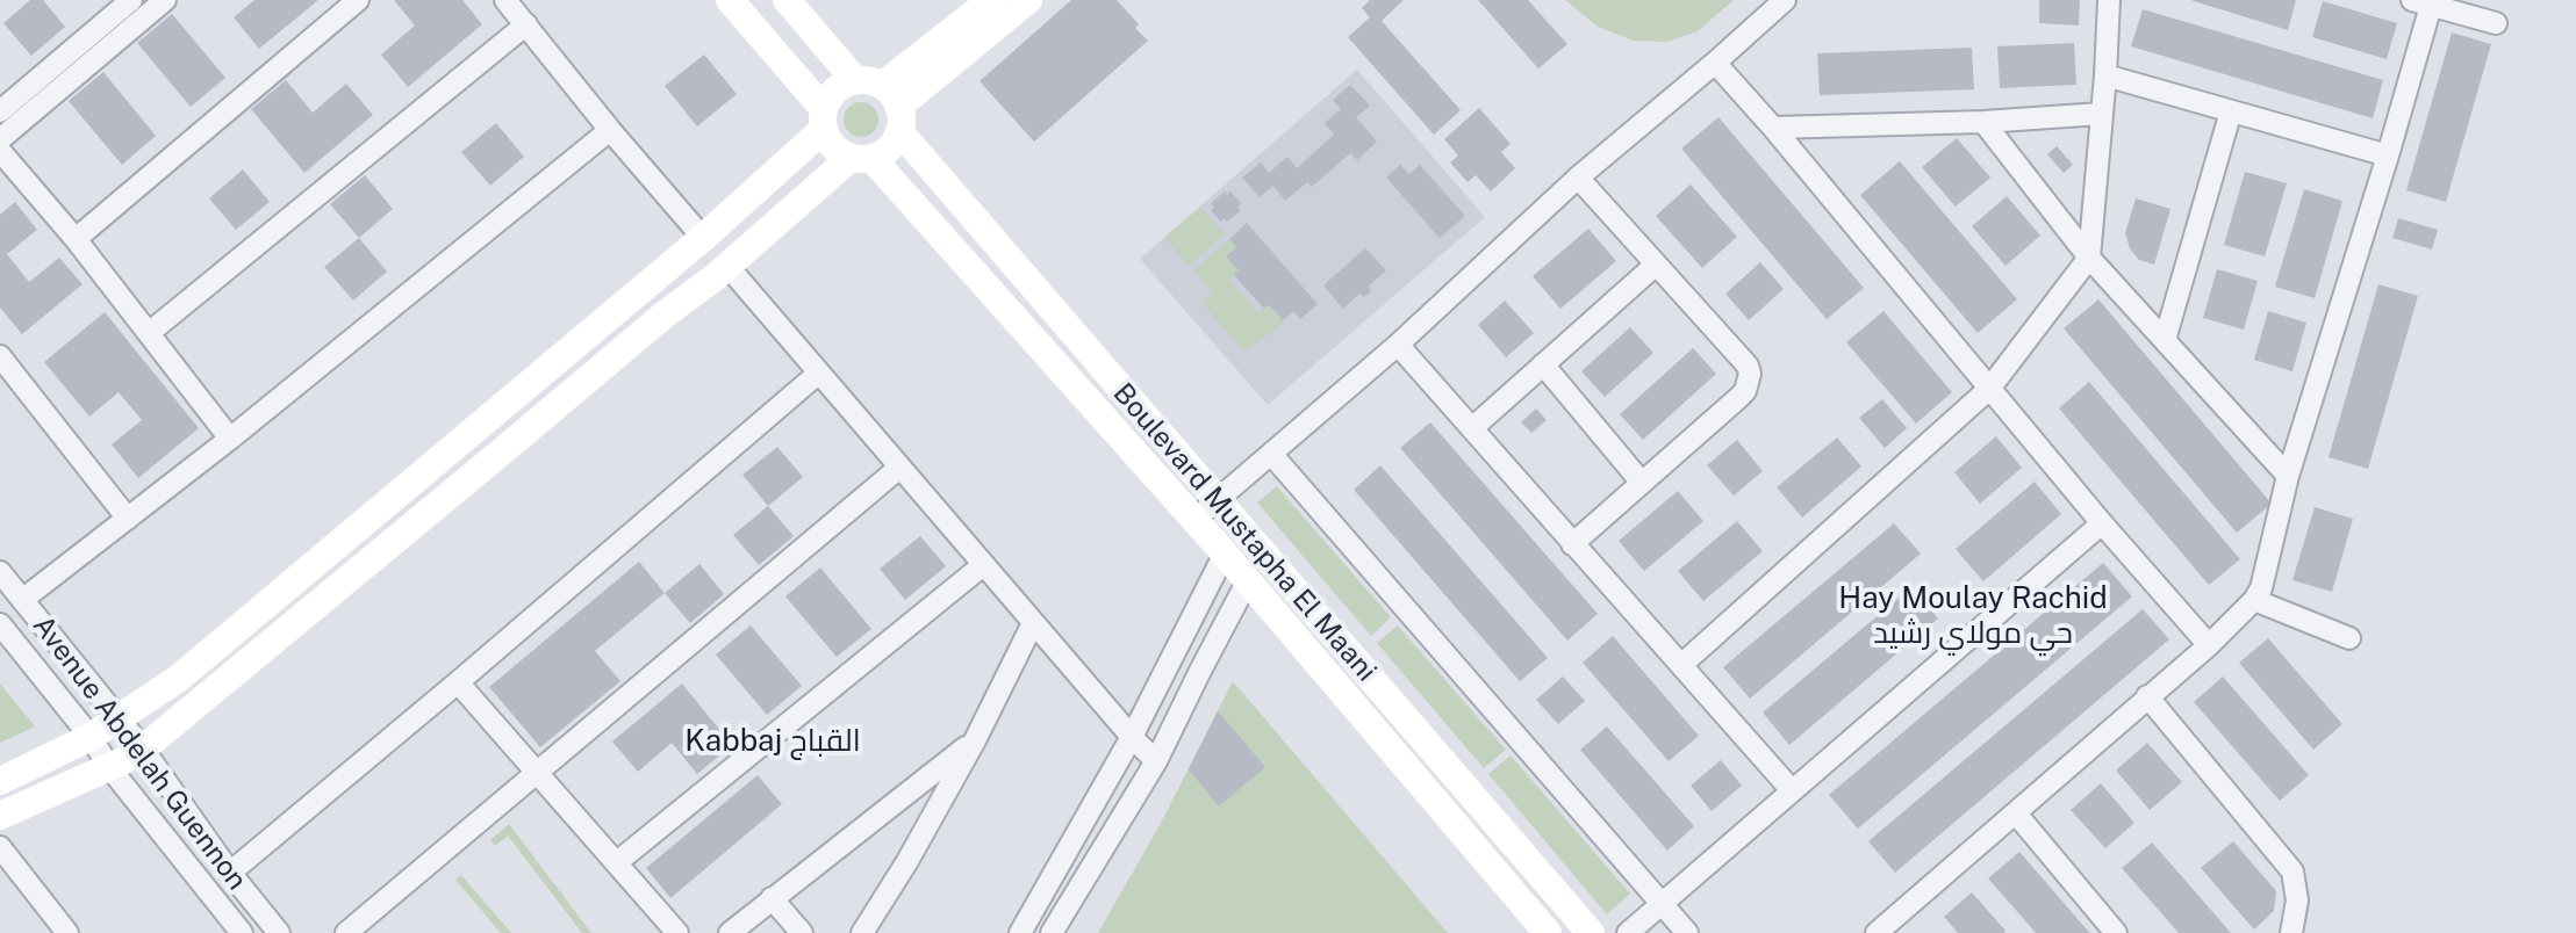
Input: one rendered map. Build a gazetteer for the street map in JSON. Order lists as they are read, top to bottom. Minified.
{"streets":{"main road":["Boulevard Mustapha El Maani"],"street":["Avenue Abdelah Guennon"]},"districts":["Hay Moulay Rachid حي مولاي رشيد","Kabbaj القباج"]}
